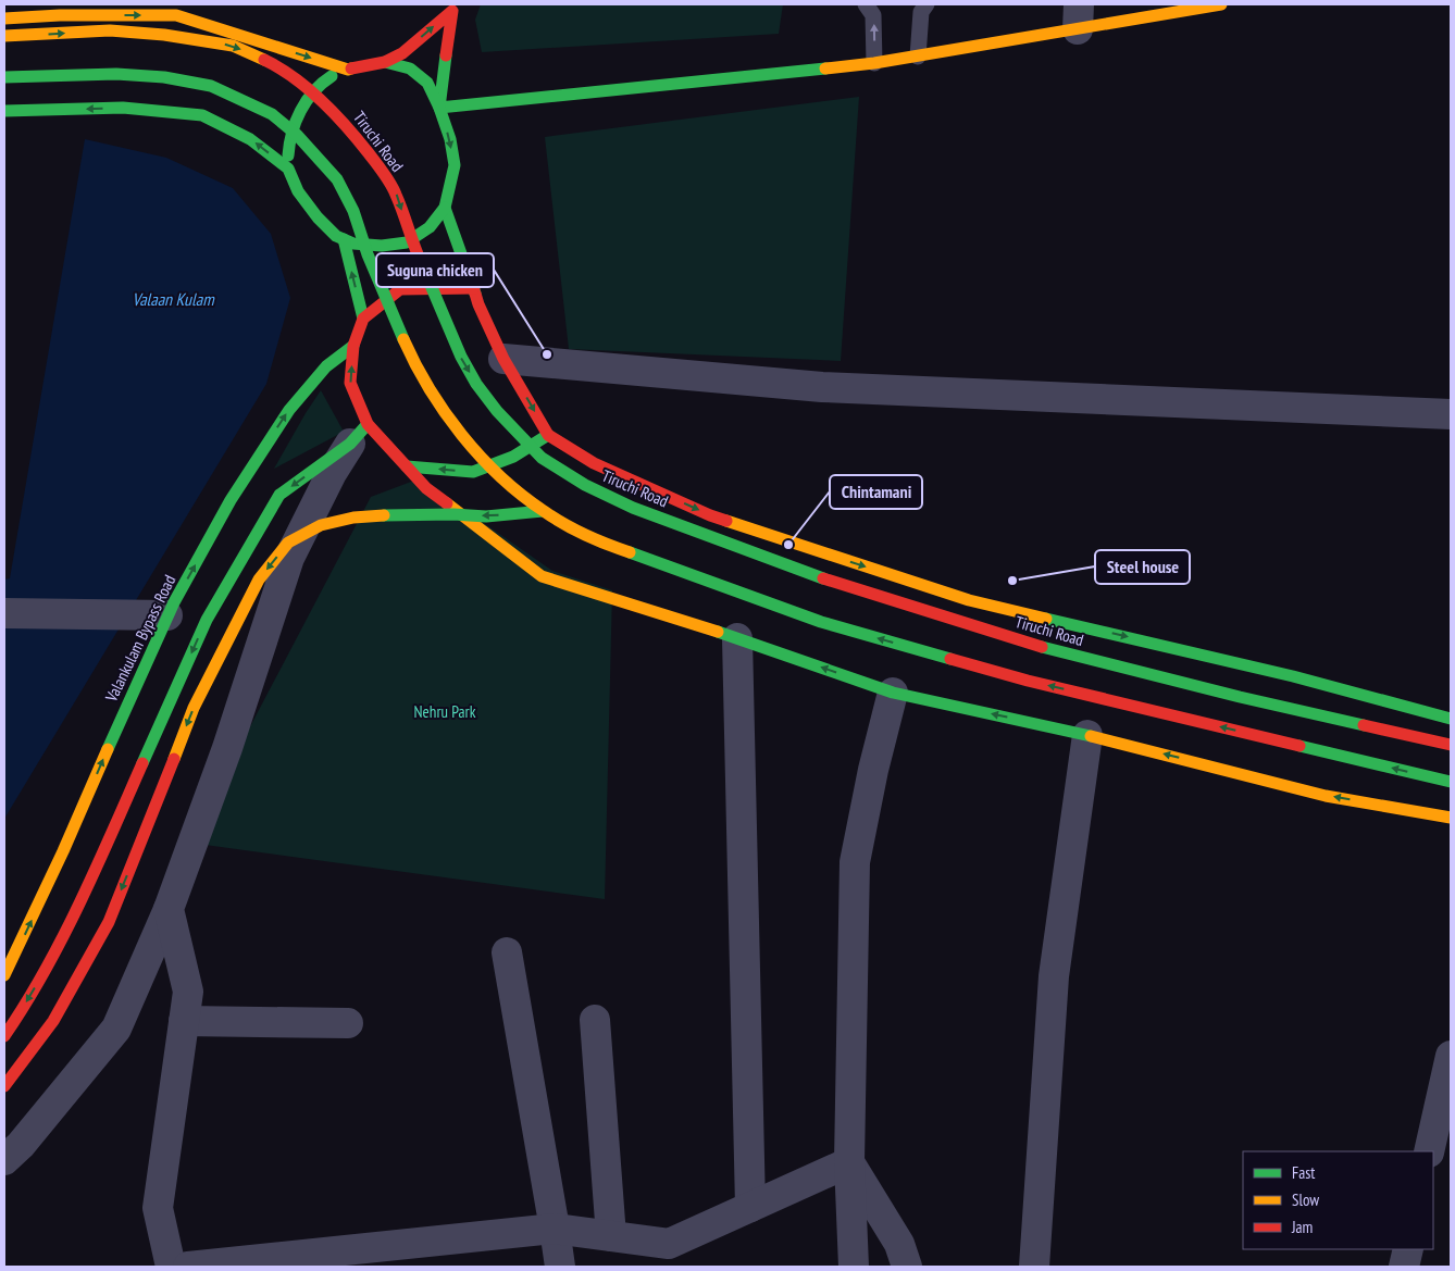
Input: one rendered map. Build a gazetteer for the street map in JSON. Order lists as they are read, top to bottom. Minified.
{"streets":{"main road":["Tiruchi Road","Valankulam Bypass Road"]},"water":["Valaan Kulam"],"parks":["Nehru Park"],"places":["Suguna chicken","Chintamani","Steel house"],"legend":["Fast","Slow","Jam"]}
